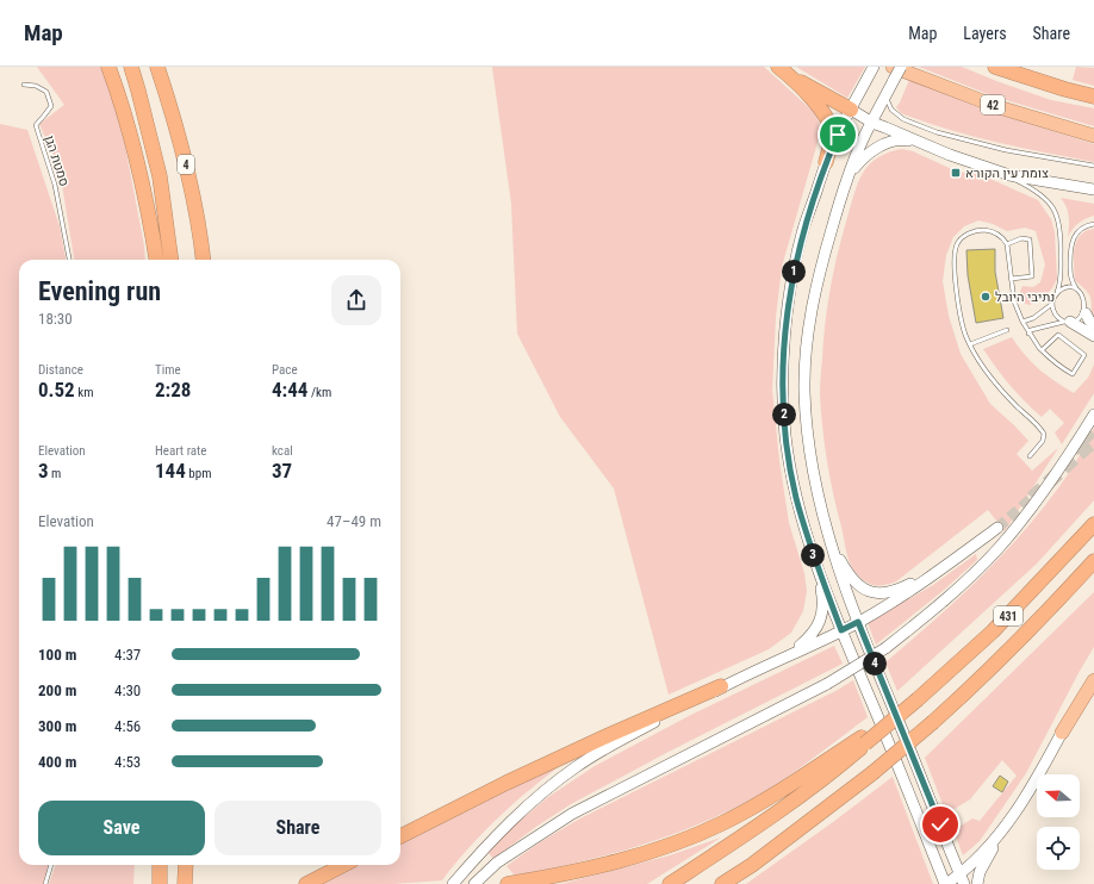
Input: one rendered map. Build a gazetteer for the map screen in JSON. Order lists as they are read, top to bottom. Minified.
{"streets":{"highway":["42","4","431"],"lane":["סמטת הגן"]},"places":{"transit":["צומת עין הקורא"],"other":["נתיבי היובל"]},"north":"left","page":{"header":"Map","nav":["Map","Layers","Share"],"pins":["1","2","3","4"],"heading":["Evening run","18:30"],"stats":[["Distance","0.52 km"],["Time","2:28"],["Pace","4:44 /km"],["Elevation","3 m"],["Heart rate","144 bpm"],["kcal","37"]],"chart":["Elevation","47–49 m"],"list":[{"name":"100 m","note":"4:37"},{"name":"200 m","note":"4:30"},{"name":"300 m","note":"4:56"},{"name":"400 m","note":"4:53"}],"buttons":["Save","Share"]}}
